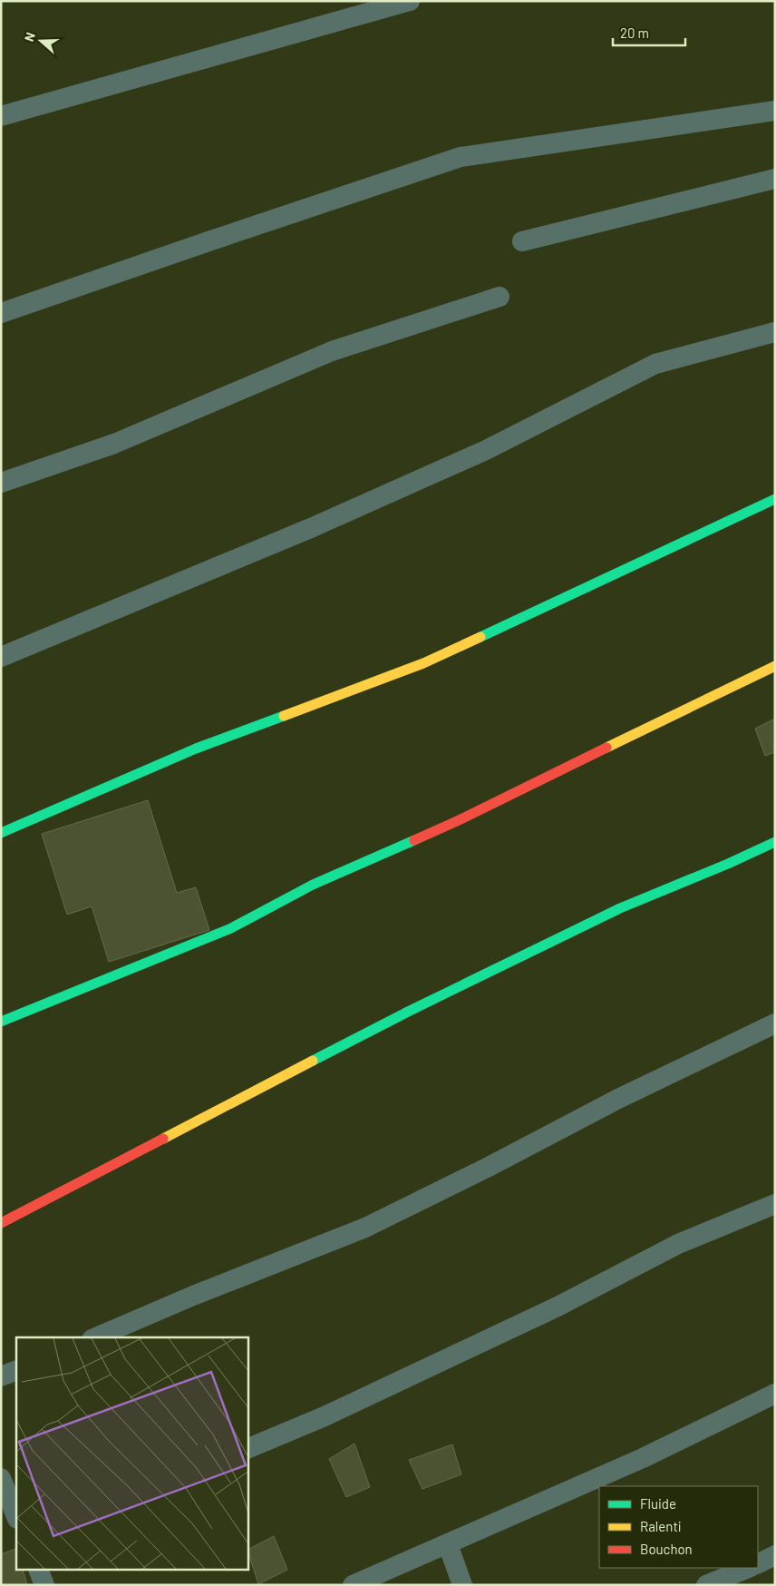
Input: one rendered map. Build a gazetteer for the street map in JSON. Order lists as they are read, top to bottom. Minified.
{"legend":["Fluide","Ralenti","Bouchon"],"scale_bar":"20 m","north":"left"}
